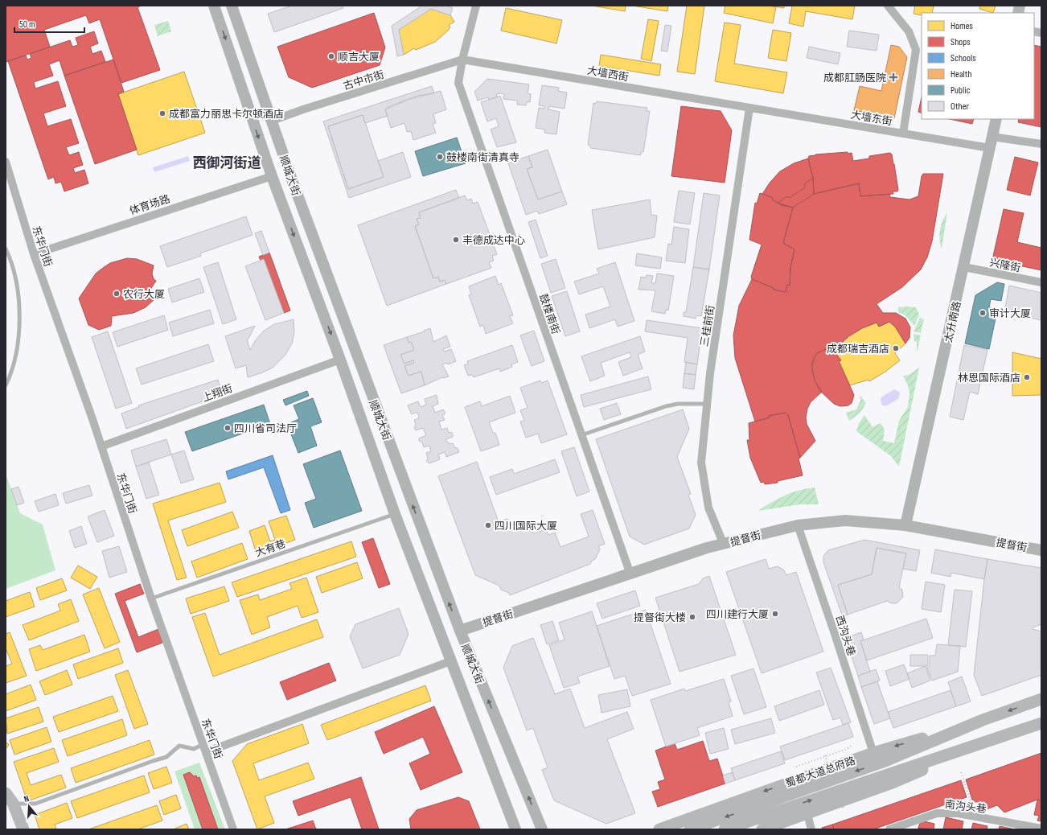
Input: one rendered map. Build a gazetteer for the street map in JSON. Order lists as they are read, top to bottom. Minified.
{"streets":{"main road":["顺城大街","太升南路","提督街","蜀都大道总府路"],"street":["大墙西街","古中市街","大墙东街","体育场路","东华门街","兴隆街","鼓楼南街","三桂前街","上翔街","西沟头巷","南沟头巷"],"lane":["大有巷"]},"crossings":[["大墙西街","古中市街"],["大墙西街","大墙东街"],["大墙西街","鼓楼南街"],["大墙西街","三桂前街"],["古中市街","顺城大街"],["古中市街","鼓楼南街"],["大墙东街","太升南路"],["大墙东街","三桂前街"],["顺城大街","体育场路"],["顺城大街","上翔街"],["顺城大街","提督街"],["顺城大街","大有巷"],["体育场路","东华门街"],["东华门街","上翔街"],["东华门街","大有巷"],["兴隆街","太升南路"],["鼓楼南街","提督街"],["太升南路","提督街"],["三桂前街","提督街"],["提督街","西沟头巷"],["西沟头巷","蜀都大道总府路"]],"districts":["西御河街道"],"places":{"other":["顺吉大厦","成都富力丽思卡尔顿酒店","鼓楼南街清真寺","丰德成达中心","农行大厦","审计大厦","成都瑞吉酒店","林恩国际酒店","四川省司法厅","四川国际大厦","四川建行大厦","提督街大楼"],"health":["成都肛肠医院"]},"legend":["Homes","Shops","Schools","Health","Public","Other"],"scale_bar":"50 m","north":"top"}
